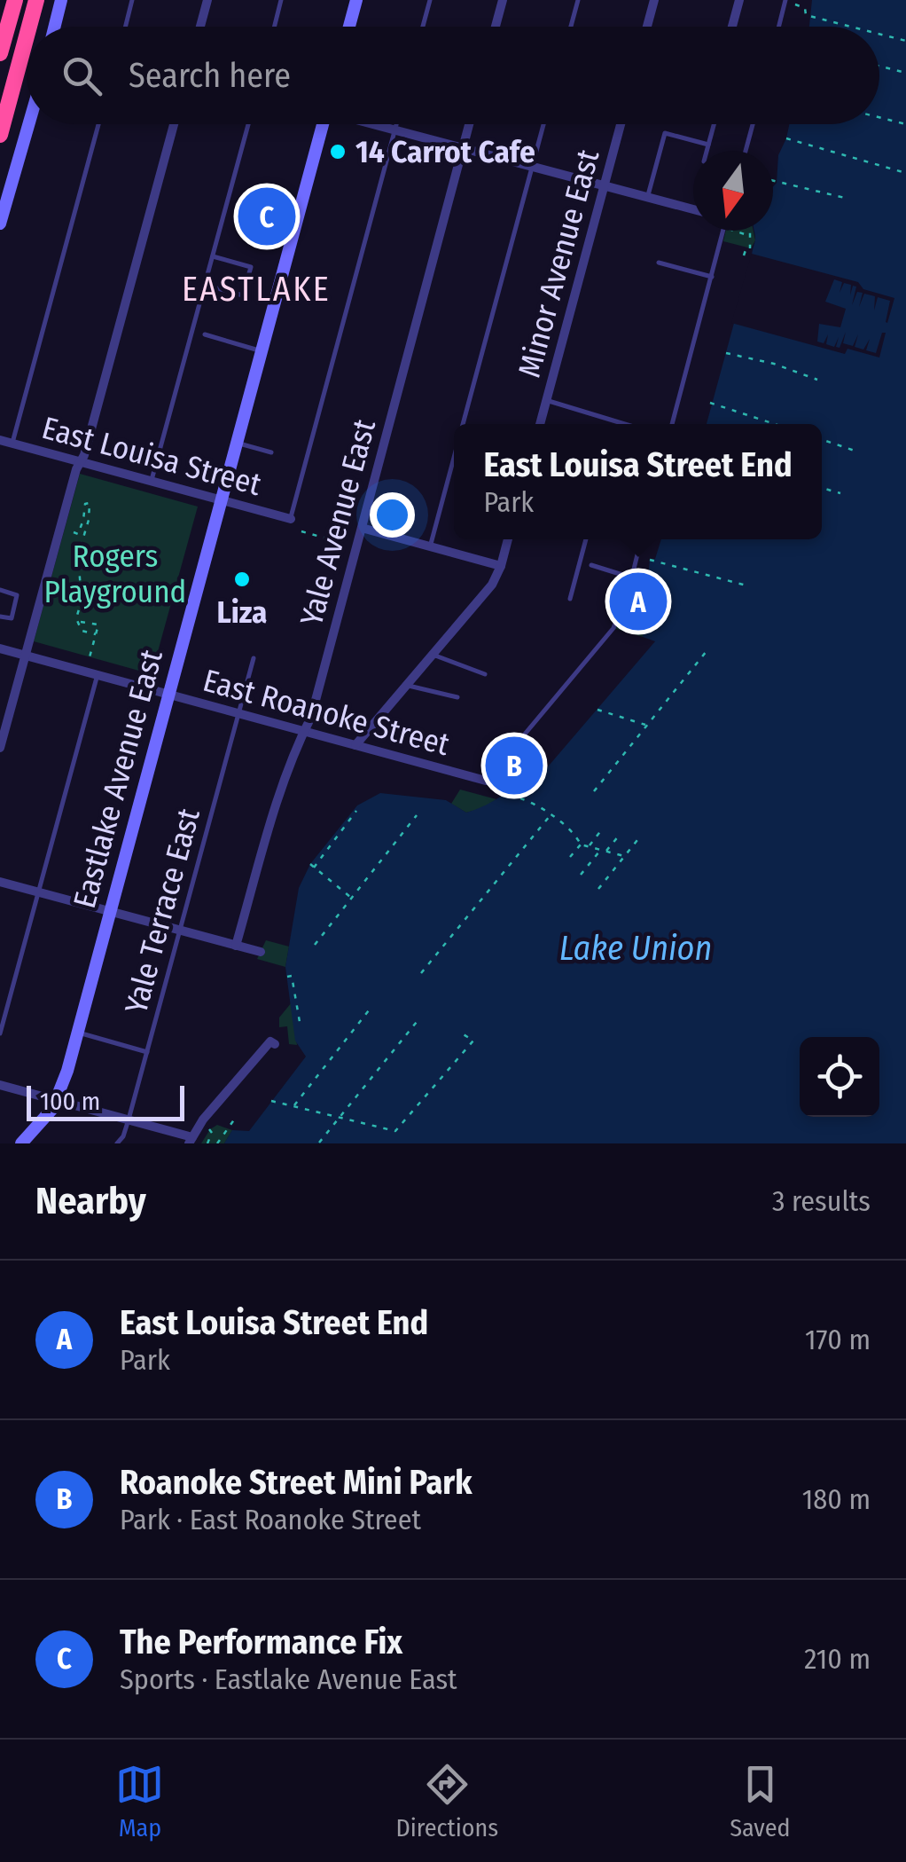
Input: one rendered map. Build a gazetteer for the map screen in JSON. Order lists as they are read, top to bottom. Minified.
{"streets":{"main road":["Eastlake Avenue East"],"street":["Minor Avenue East","East Louisa Street","Yale Avenue East","East Roanoke Street"],"lane":["Yale Terrace East"]},"crossings":[["East Louisa Street","Eastlake Avenue East"],["Yale Avenue East","East Roanoke Street"],["East Roanoke Street","Eastlake Avenue East"],["East Roanoke Street","Yale Terrace East"]],"districts":["EASTLAKE"],"water":["Lake Union"],"parks":["Rogers Playground"],"places":["14 Carrot Cafe","Liza"],"scale_bar":"100 m","north":"bottom","page":{"search":"Search here","pins":["C","A","B"],"popup":["East Louisa Street End","Park"],"scale":"100 m","heading":["Nearby","3 results"],"list":[{"mark":"A","name":"East Louisa Street End","note":"Park","value":"170 m"},{"mark":"B","name":"Roanoke Street Mini Park","note":"Park · East Roanoke Street","value":"180 m"},{"mark":"C","name":"The Performance Fix","note":"Sports · Eastlake Avenue East","value":"210 m"}],"nav":["Map","Directions","Saved"]}}
